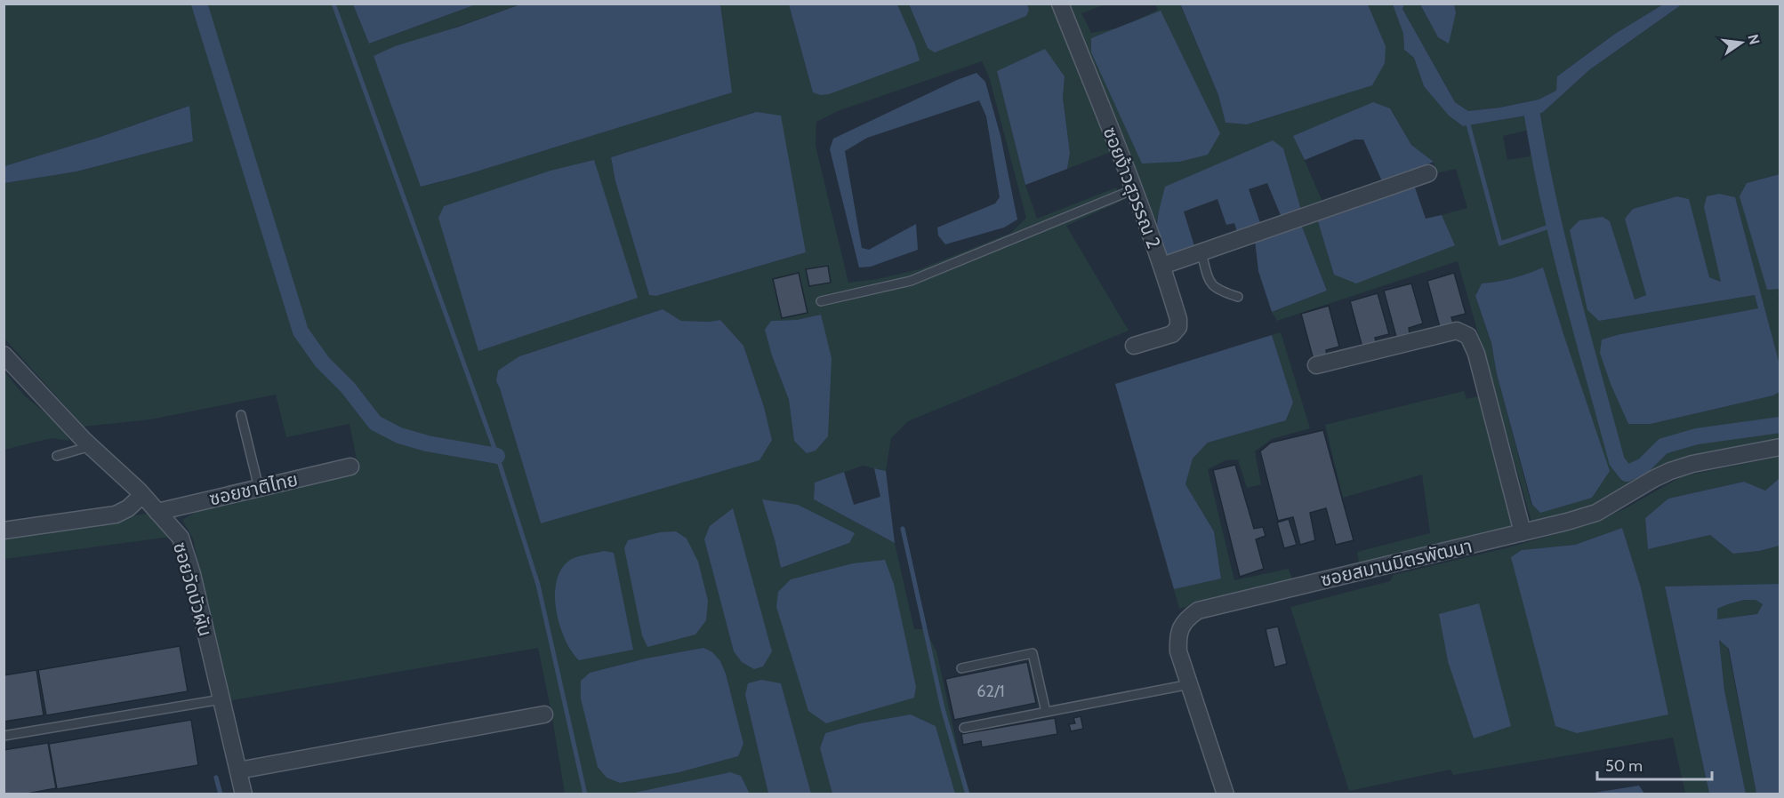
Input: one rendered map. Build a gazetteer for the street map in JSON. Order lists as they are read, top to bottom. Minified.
{"streets":{"street":["ซอยง้าวสุวรรณ 2","ซอยชาติไทย","ซอยสมานมิตรพัฒนา","ซอยวัดบัวผัน"]},"crossings":[["ซอยชาติไทย","ซอยวัดบัวผัน"]],"house_numbers":["62/1"],"scale_bar":"50 m","north":"right"}
